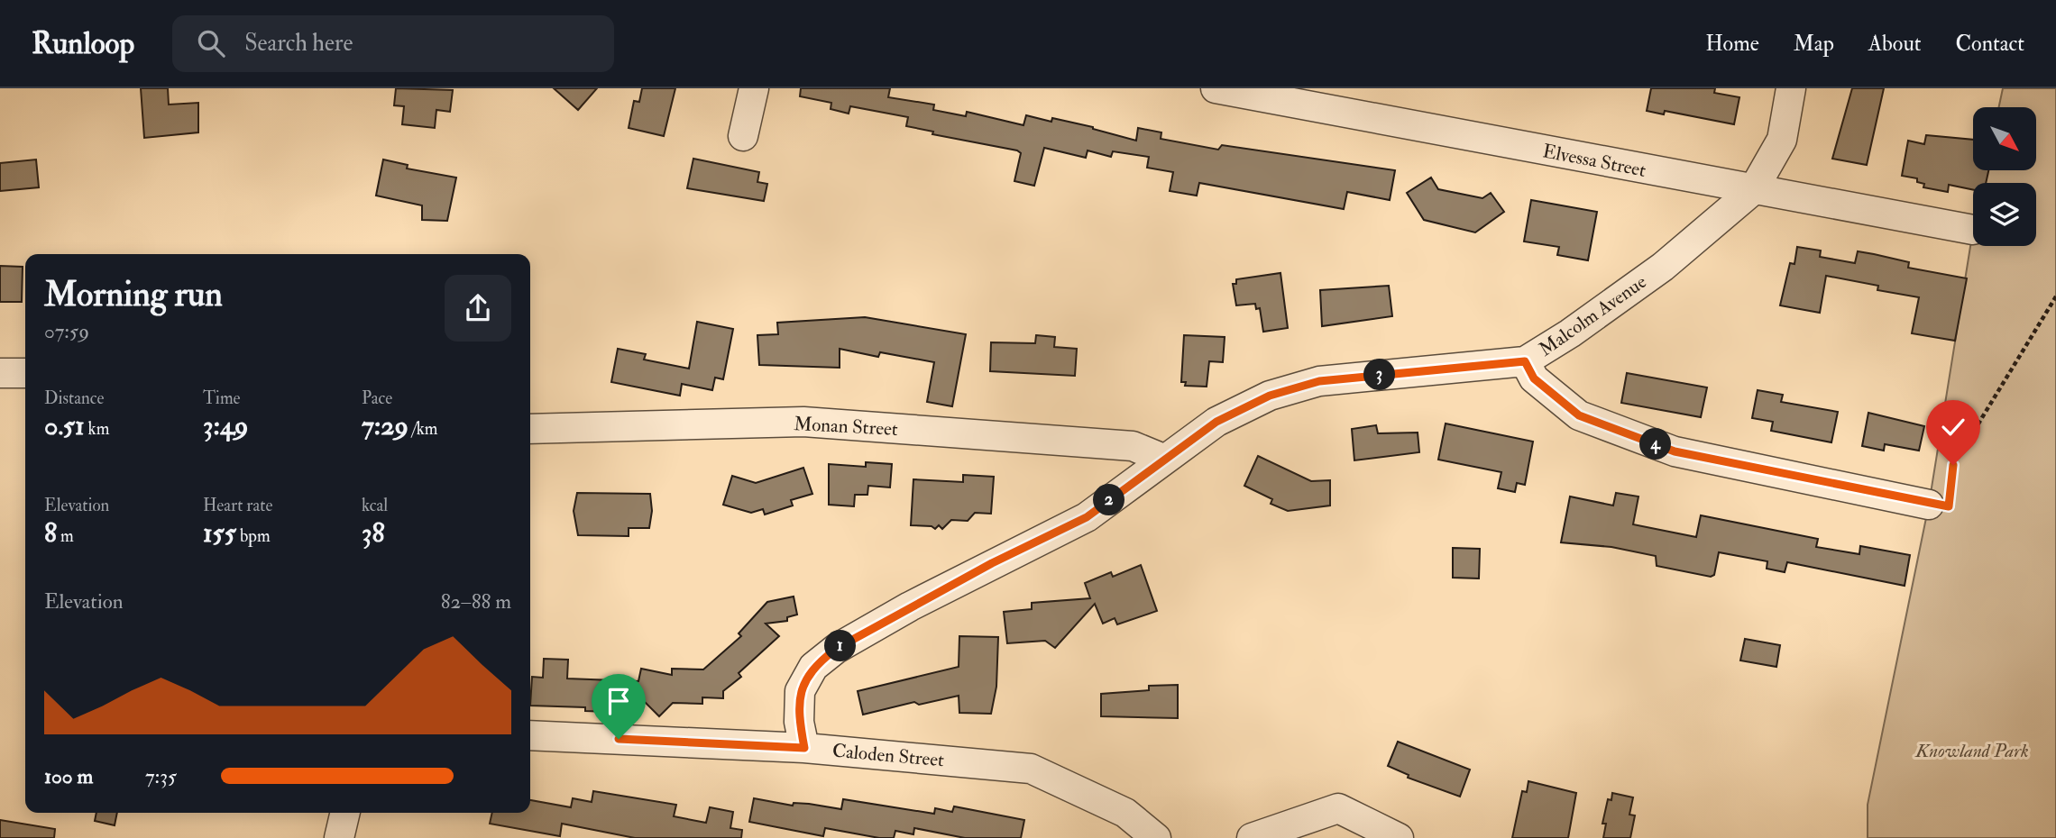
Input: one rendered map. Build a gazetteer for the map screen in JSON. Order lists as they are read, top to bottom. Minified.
{"streets":{"street":["Elvessa Street","Malcolm Avenue","Monan Street","Caloden Street"]},"crossings":[["Elvessa Street","Malcolm Avenue"],["Malcolm Avenue","Monan Street"],["Malcolm Avenue","Caloden Street"]],"parks":["Knowland Park"],"north":"bottom right","page":{"header":"Runloop","search":"Search here","nav":["Home","Map","About","Contact"],"heading":["Morning run","07:59"],"pins":["3","4","2","1"],"stats":[["Distance","0.51 km"],["Time","3:49"],["Pace","7:29 /km"],["Elevation","8 m"],["Heart rate","155 bpm"],["kcal","38"]],"chart":["Elevation","82–88 m"],"list":[{"name":"100 m","note":"7:35"}]}}
